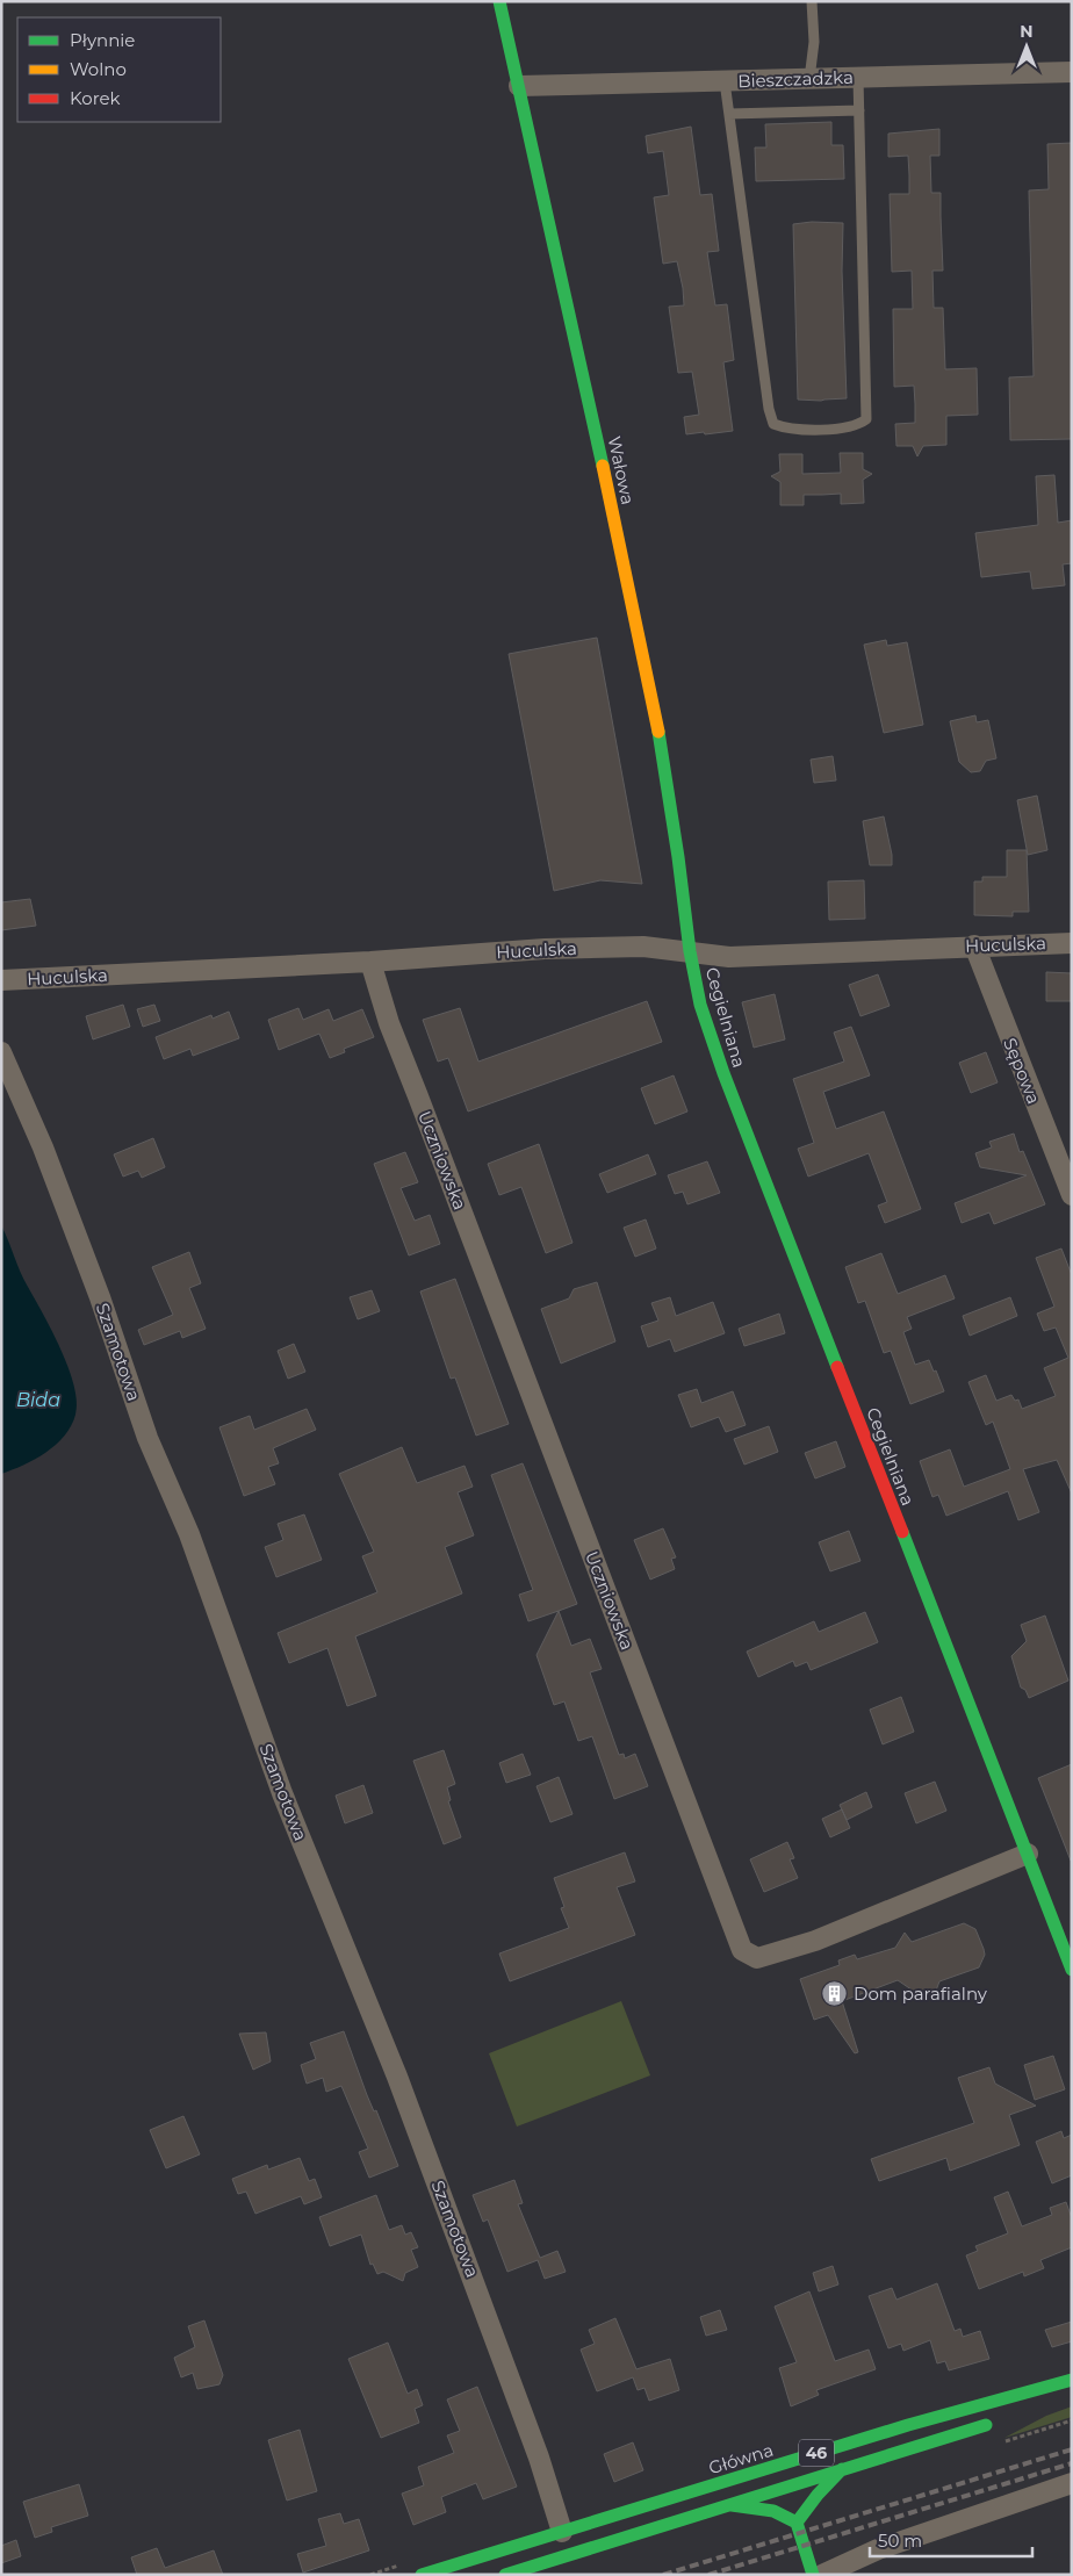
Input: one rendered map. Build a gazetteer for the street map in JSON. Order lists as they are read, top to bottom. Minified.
{"streets":{"street":["Bieszczadzka","Wałowa","Huculska","Cegielniana","Sępowa","Uczniowska","Szamotowa","46","Główna"]},"crossings":[["Bieszczadzka","Wałowa"],["Wałowa","Huculska"],["Wałowa","Cegielniana"],["Huculska","Cegielniana"],["Huculska","Sępowa"],["Huculska","Uczniowska"],["Cegielniana","Uczniowska"],["Szamotowa","Główna"]],"water":["Bida"],"places":{"building":["Dom parafialny"]},"legend":["Płynnie","Wolno","Korek"],"scale_bar":"50 m","north":"top"}
